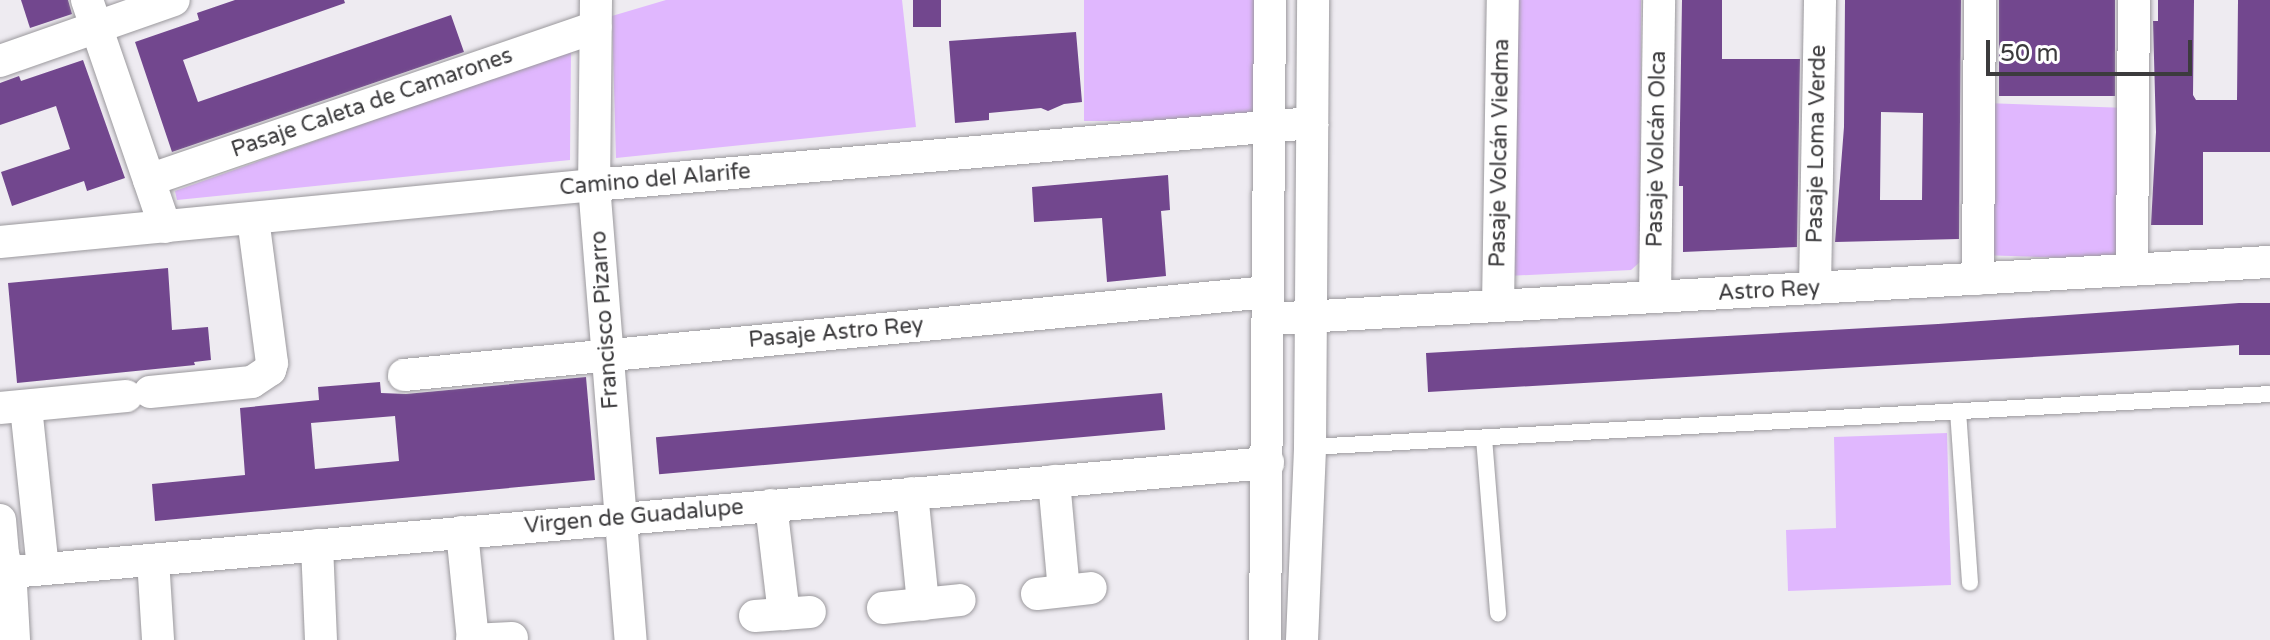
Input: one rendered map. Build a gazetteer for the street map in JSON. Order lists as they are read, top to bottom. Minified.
{"streets":{"street":["Pasaje Caleta de Camarones","Pasaje Loma Verde","Pasaje Volcán Olca","Pasaje Volcán Viedma","Camino del Alarife","Astro Rey","Francisco Pizarro","Pasaje Astro Rey","Virgen de Guadalupe"]},"crossings":[["Pasaje Caleta de Camarones","Francisco Pizarro"],["Pasaje Loma Verde","Astro Rey"],["Pasaje Volcán Olca","Astro Rey"],["Pasaje Volcán Viedma","Astro Rey"],["Camino del Alarife","Francisco Pizarro"],["Astro Rey","Pasaje Astro Rey"],["Francisco Pizarro","Pasaje Astro Rey"],["Francisco Pizarro","Virgen de Guadalupe"]],"scale_bar":"50 m"}
